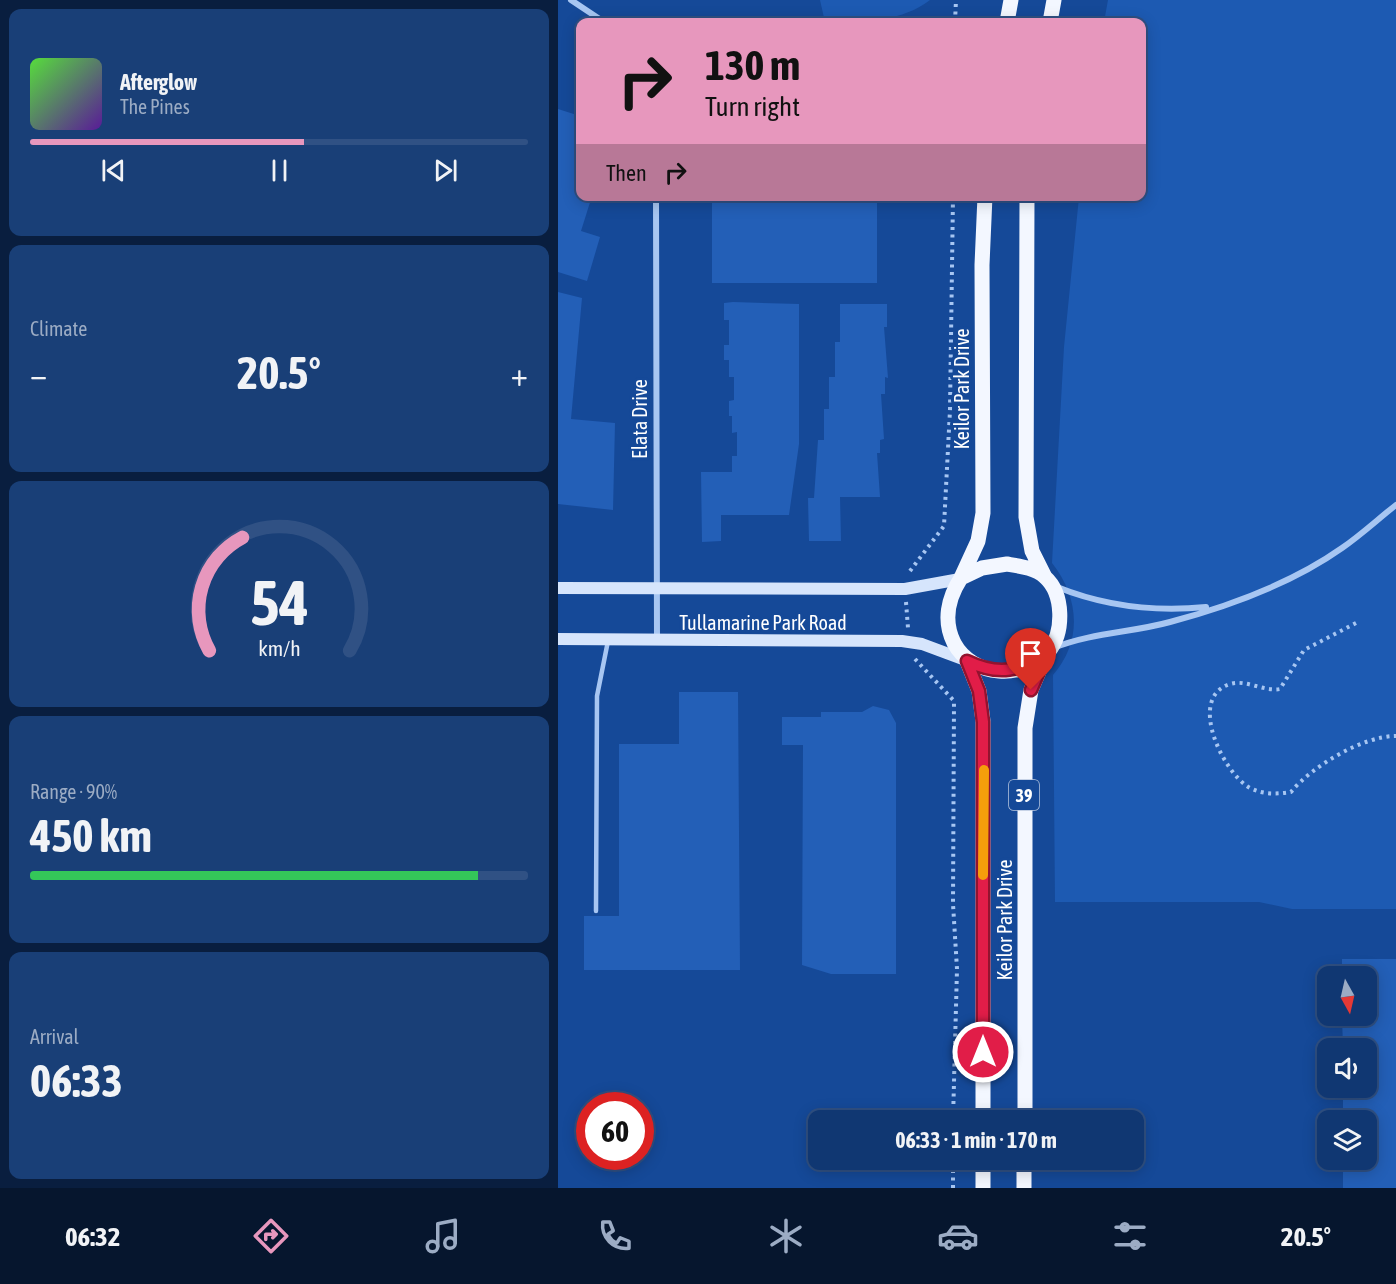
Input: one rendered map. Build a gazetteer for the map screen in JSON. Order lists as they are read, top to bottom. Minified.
{"streets":{"main road":["Keilor Park Drive","39"],"street":["Elata Drive","Tullamarine Park Road"]},"crossings":[["Keilor Park Drive","Tullamarine Park Road"],["Keilor Park Drive","39"],["Elata Drive","Tullamarine Park Road"],["Tullamarine Park Road","39"]],"north":"bottom","page":{"turn":["130 m","Turn right"],"song":["Afterglow","The Pines"],"then":"Then","tile":["Climate",["Range · 90%","450 km"],["Arrival","06:33"]],"heat":["−","20.5°","+"],"limit":"60","trip":"06:33 · 1 min · 170 m","tabs":["06:32","20.5°"],"gauge":["54","km/h"]}}
